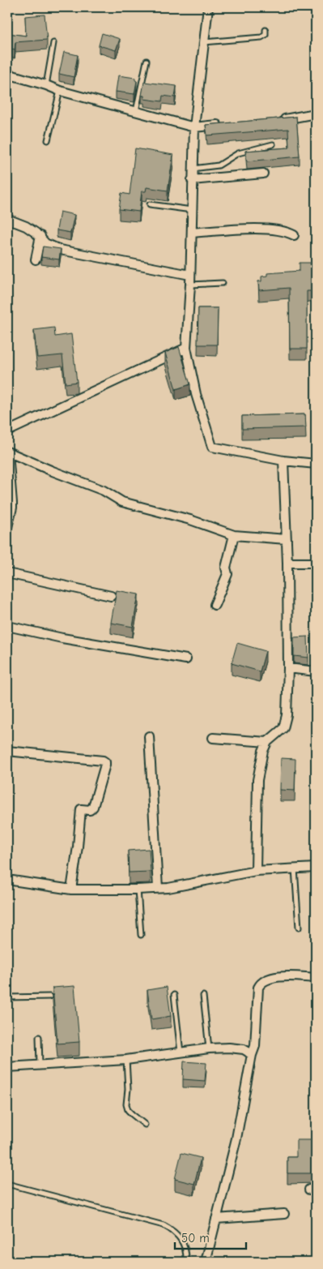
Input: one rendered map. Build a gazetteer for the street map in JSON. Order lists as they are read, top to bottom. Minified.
{"scale_bar":"50 m"}
